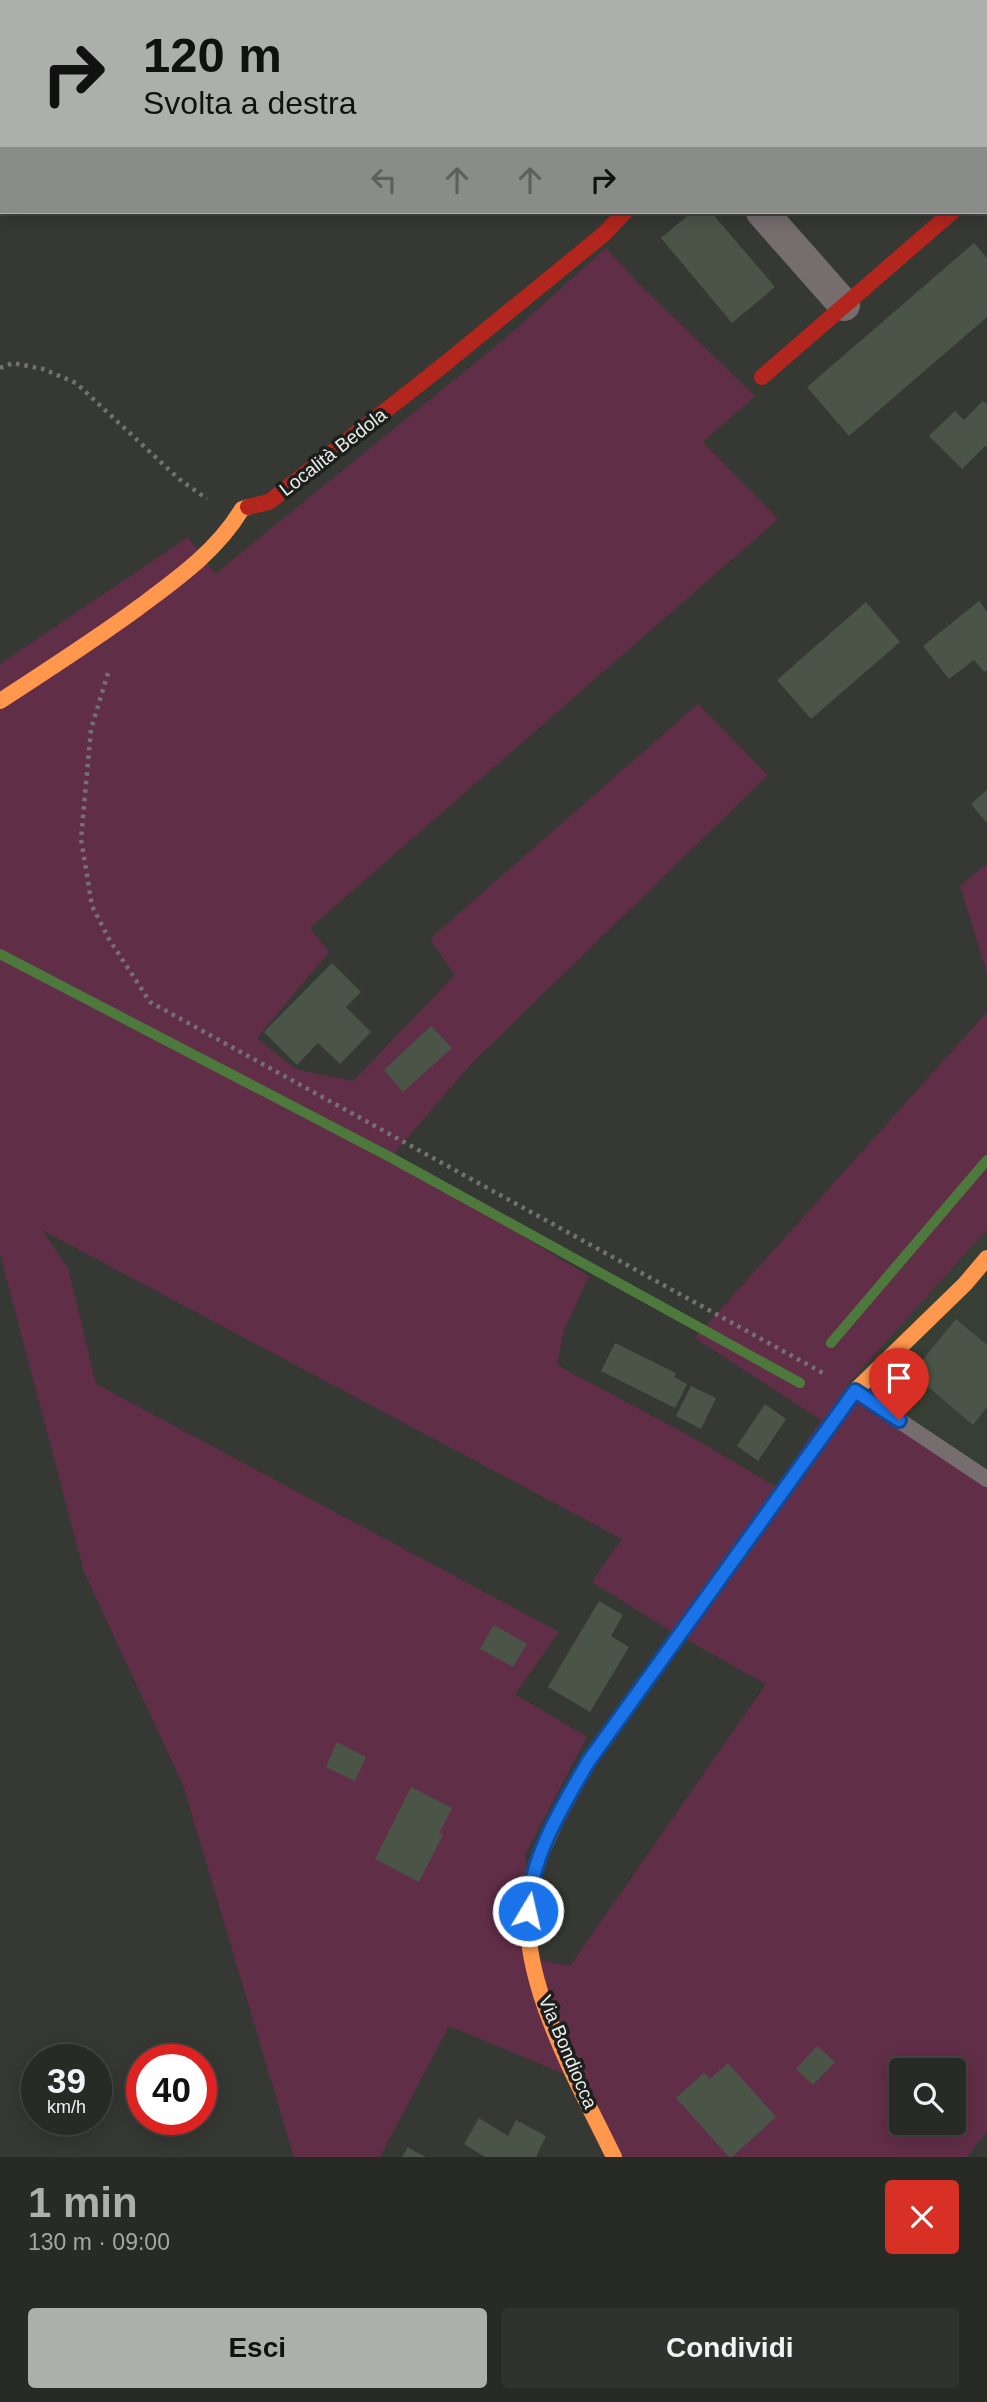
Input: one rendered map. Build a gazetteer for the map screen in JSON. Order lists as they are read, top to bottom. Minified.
{"streets":{"street":["Località Bedola","Via Bondiocca"]},"page":{"turn":["120 m","Svolta a destra"],"speed":"39 km/h","limit":"40","heading":["1 min","130 m · 09:00"],"buttons":["Esci","Condividi"]}}
